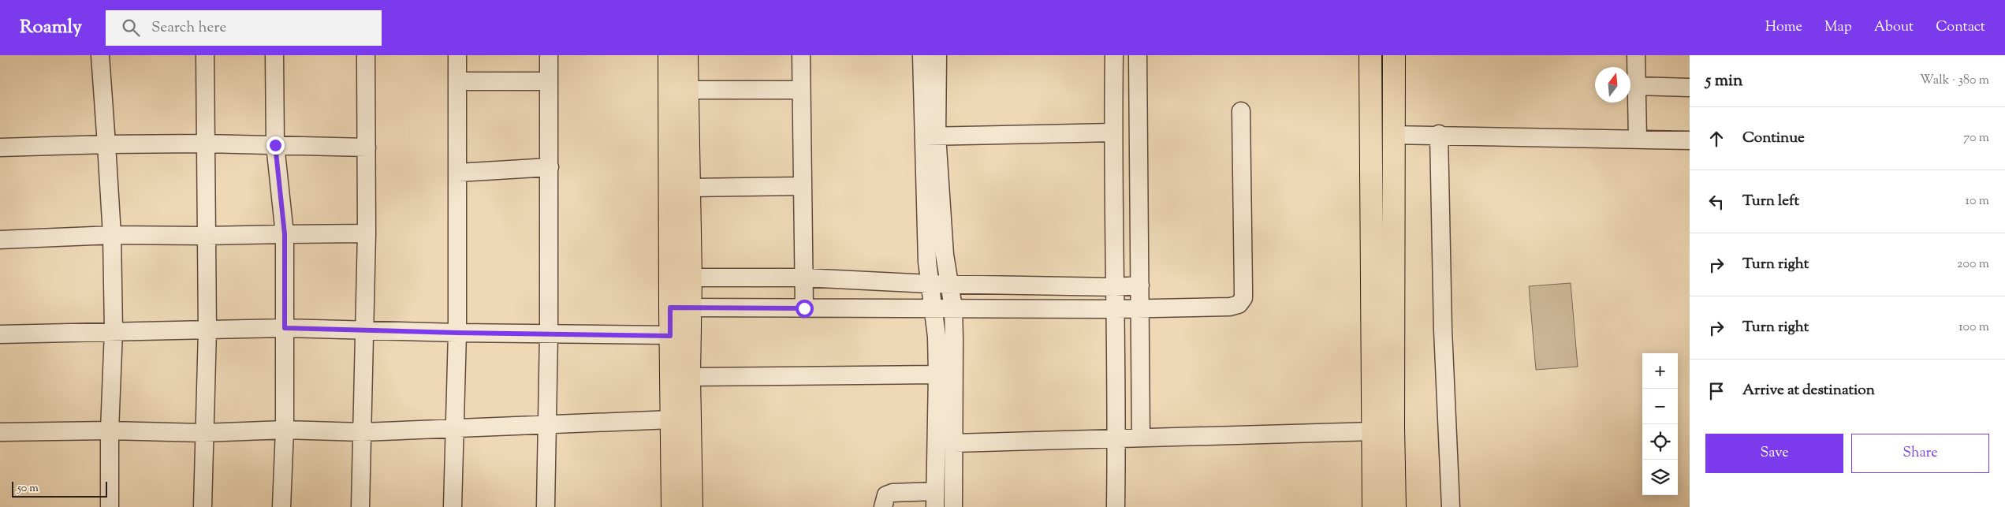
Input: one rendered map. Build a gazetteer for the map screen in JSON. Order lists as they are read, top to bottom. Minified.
{"scale_bar":"50 m","north":"top","page":{"header":"Roamly","search":"Search here","nav":["Home","Map","About","Contact"],"heading":["5 min","Walk · 380 m"],"list":[["Continue","70 m"],["Turn left","10 m"],["Turn right","200 m"],["Turn right","100 m"],"Arrive at destination"],"map_buttons":["+","−"],"buttons":["Save","Share"],"scale":"50 m"}}
